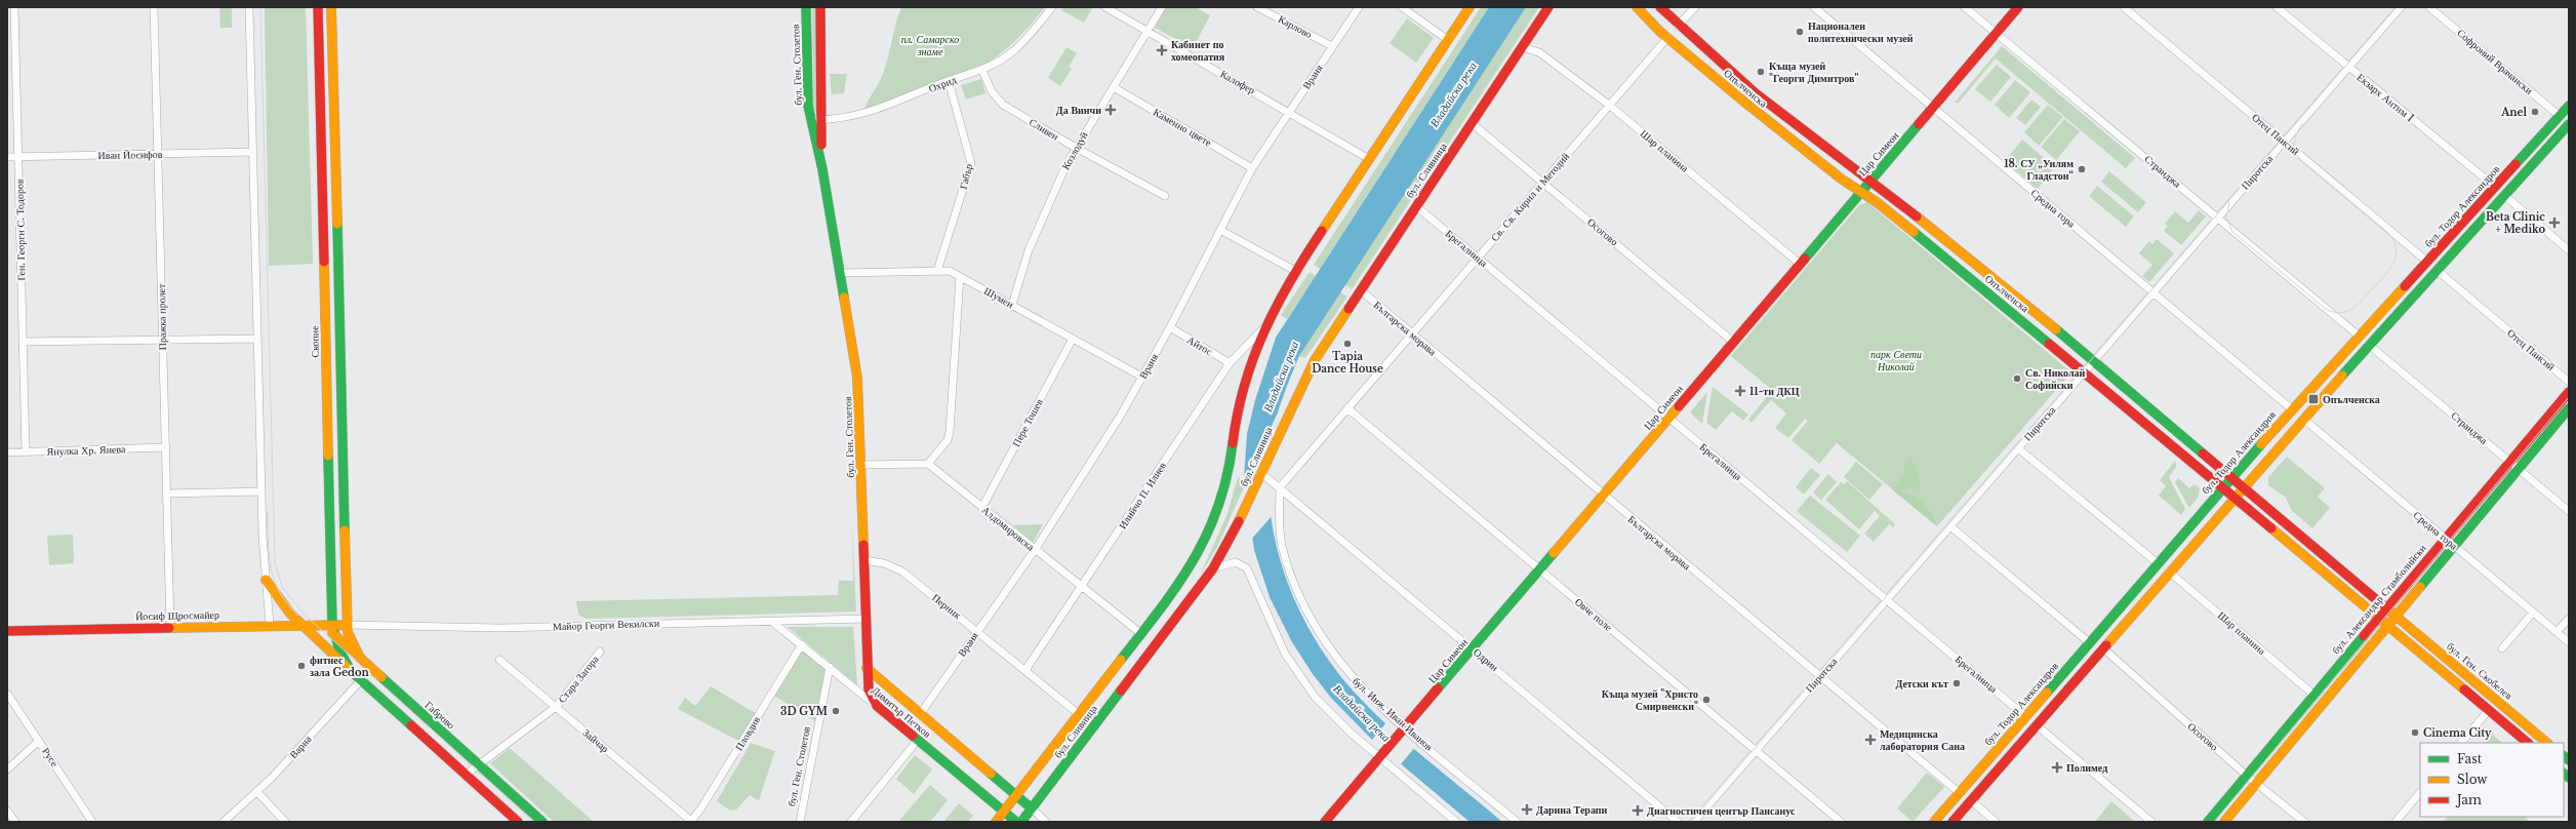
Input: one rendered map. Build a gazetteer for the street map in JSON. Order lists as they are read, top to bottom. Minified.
{"streets":{"main road":["бул. Ген. Столетов","Опълченска","Цар Симеон","бул. Сливница","бул. Тодор Александров","Скопие","бул. Александър Стамболийски","Йосиф Щросмайер","бул. Ген. Скобелев","Димитър Петков","Габрово"],"street":["Карлово","Софроний Врачански","Враня","Калофер","Охрид","Екзарх Антим I","Каменно цвете","Сливен","Отец Паисий","Козлодуй","Шар планина","Иван Йосифов","Странджа","Пиротска","Габър","Св. Св. Кирил и Методий","Средна гора","Ген. Георги С. Тодоров","Осогово","Брегалница","Шумен","Пражка пролет","Българска морава","Айтос","Пере Тошев","Янулка Хр. Янева","Илийчо П. Илиев","Алдомировска","Перник","Овче поле","Майор Георги Векилски","Одрин","Стара Загора","бул. Инж. Иван Иванов","Пловдив","Зайчар","Варна","Русе"]},"crossings":[["Карлово","Враня"],["Софроний Врачански","бул. Тодор Александров"],["бул. Ген. Столетов","Охрид"],["бул. Ген. Столетов","Шумен"],["бул. Ген. Столетов","Перник"],["бул. Ген. Столетов","Майор Георги Векилски"],["бул. Ген. Столетов","Димитър Петков"],["Враня","Калофер"],["Враня","Каменно цвете"],["Враня","Шумен"],["Враня","Айтос"],["Враня","Алдомировска"],["Враня","Перник"],["Враня","Димитър Петков"],["Калофер","Козлодуй"],["Калофер","бул. Сливница"],["Охрид","Сливен"],["Охрид","Габър"],["Опълченска","Цар Симеон"],["Опълченска","Пиротска"],["Опълченска","Св. Св. Кирил и Методий"],["Опълченска","бул. Тодор Александров"],["Опълченска","бул. Александър Стамболийски"],["Опълченска","бул. Ген. Скобелев"],["Екзарх Антим I","Пиротска"],["Екзарх Антим I","бул. Тодор Александров"],["Каменно цвете","Козлодуй"],["Сливен","Козлодуй"],["Отец Паисий","Пиротска"],["Отец Паисий","бул. Тодор Александров"],["Козлодуй","Шумен"],["Шар планина","Цар Симеон"],["Шар планина","бул. Сливница"],["Шар планина","Св. Св. Кирил и Методий"],["Шар планина","бул. Александър Стамболийски"],["Цар Симеон","Странджа"],["Цар Симеон","Средна гора"],["Цар Симеон","Осогово"],["Цар Симеон","Брегалница"],["Цар Симеон","Българска морава"],["Цар Симеон","Овче поле"],["Цар Симеон","Одрин"],["Цар Симеон","бул. Инж. Иван Иванов"],["Иван Йосифов","Ген. Георги С. Тодоров"],["Иван Йосифов","Пражка пролет"],["бул. Сливница","Осогово"],["бул. Сливница","Брегалница"],["бул. Сливница","Българска морава"],["бул. Сливница","Илийчо П. Илиев"],["бул. Сливница","Алдомировска"],["бул. Сливница","Перник"],["бул. Сливница","Одрин"],["бул. Сливница","Димитър Петков"],["Странджа","Пиротска"],["Странджа","бул. Тодор Александров"],["Странджа","бул. Александър Стамболийски"],["Пиротска","Средна гора"],["Пиротска","Брегалница"],["Пиротска","Българска морава"],["Пиротска","Овче поле"],["Габър","Шумен"],["Св. Св. Кирил и Методий","Осогово"],["Св. Св. Кирил и Методий","Брегалница"],["Св. Св. Кирил и Методий","Българска морава"],["Св. Св. Кирил и Методий","Овче поле"],["Св. Св. Кирил и Методий","Одрин"],["Св. Св. Кирил и Методий","бул. Инж. Иван Иванов"],["бул. Тодор Александров","Средна гора"],["бул. Тодор Александров","Брегалница"],["бул. Тодор Александров","Българска морава"],["Средна гора","бул. Александър Стамболийски"],["Ген. Георги С. Тодоров","Янулка Хр. Янева"],["Осогово","бул. Александър Стамболийски"],["Шумен","Пере Тошев"],["Пражка пролет","Янулка Хр. Янева"],["Пражка пролет","Йосиф Щросмайер"],["Скопие","Йосиф Щросмайер"],["Скопие","Габрово"],["Айтос","Илийчо П. Илиев"],["Пере Тошев","Алдомировска"],["Илийчо П. Илиев","Алдомировска"],["Илийчо П. Илиев","Перник"],["бул. Александър Стамболийски","бул. Ген. Скобелев"],["Йосиф Щросмайер","Майор Георги Векилски"],["Йосиф Щросмайер","Габрово"],["Майор Георги Векилски","Димитър Петков"],["Одрин","бул. Инж. Иван Иванов"],["Стара Загора","Габрово"],["Стара Загора","Зайчар"],["Димитър Петков","Пловдив"],["Габрово","Варна"],["Пловдив","Зайчар"]],"water":["Владайска река"],"parks":["пл. Самарско знаме","парк Свети Николай"],"places":{"other":["Национален политехнически музей","Къща музей \"Георги Димитров\"","Anel","18. СУ „Уилям Гладстон“","Tapia Dance House","Св. Николай Софийски","фитнес зала Gedon","Детски кът","Къща музей \"Христо Смирненски\"","3D GYM","Cinema City"],"health":["Кабинет по хомеопатия","Да Винчи","Beta Clinic + Mediko","11-ти ДКЦ","Медицинска лаборатория Сана","Полимед","Дарина Терапи","Диагностичен център Пансанус"],"transit":["Опълченска"]},"legend":["Fast","Slow","Jam"]}
